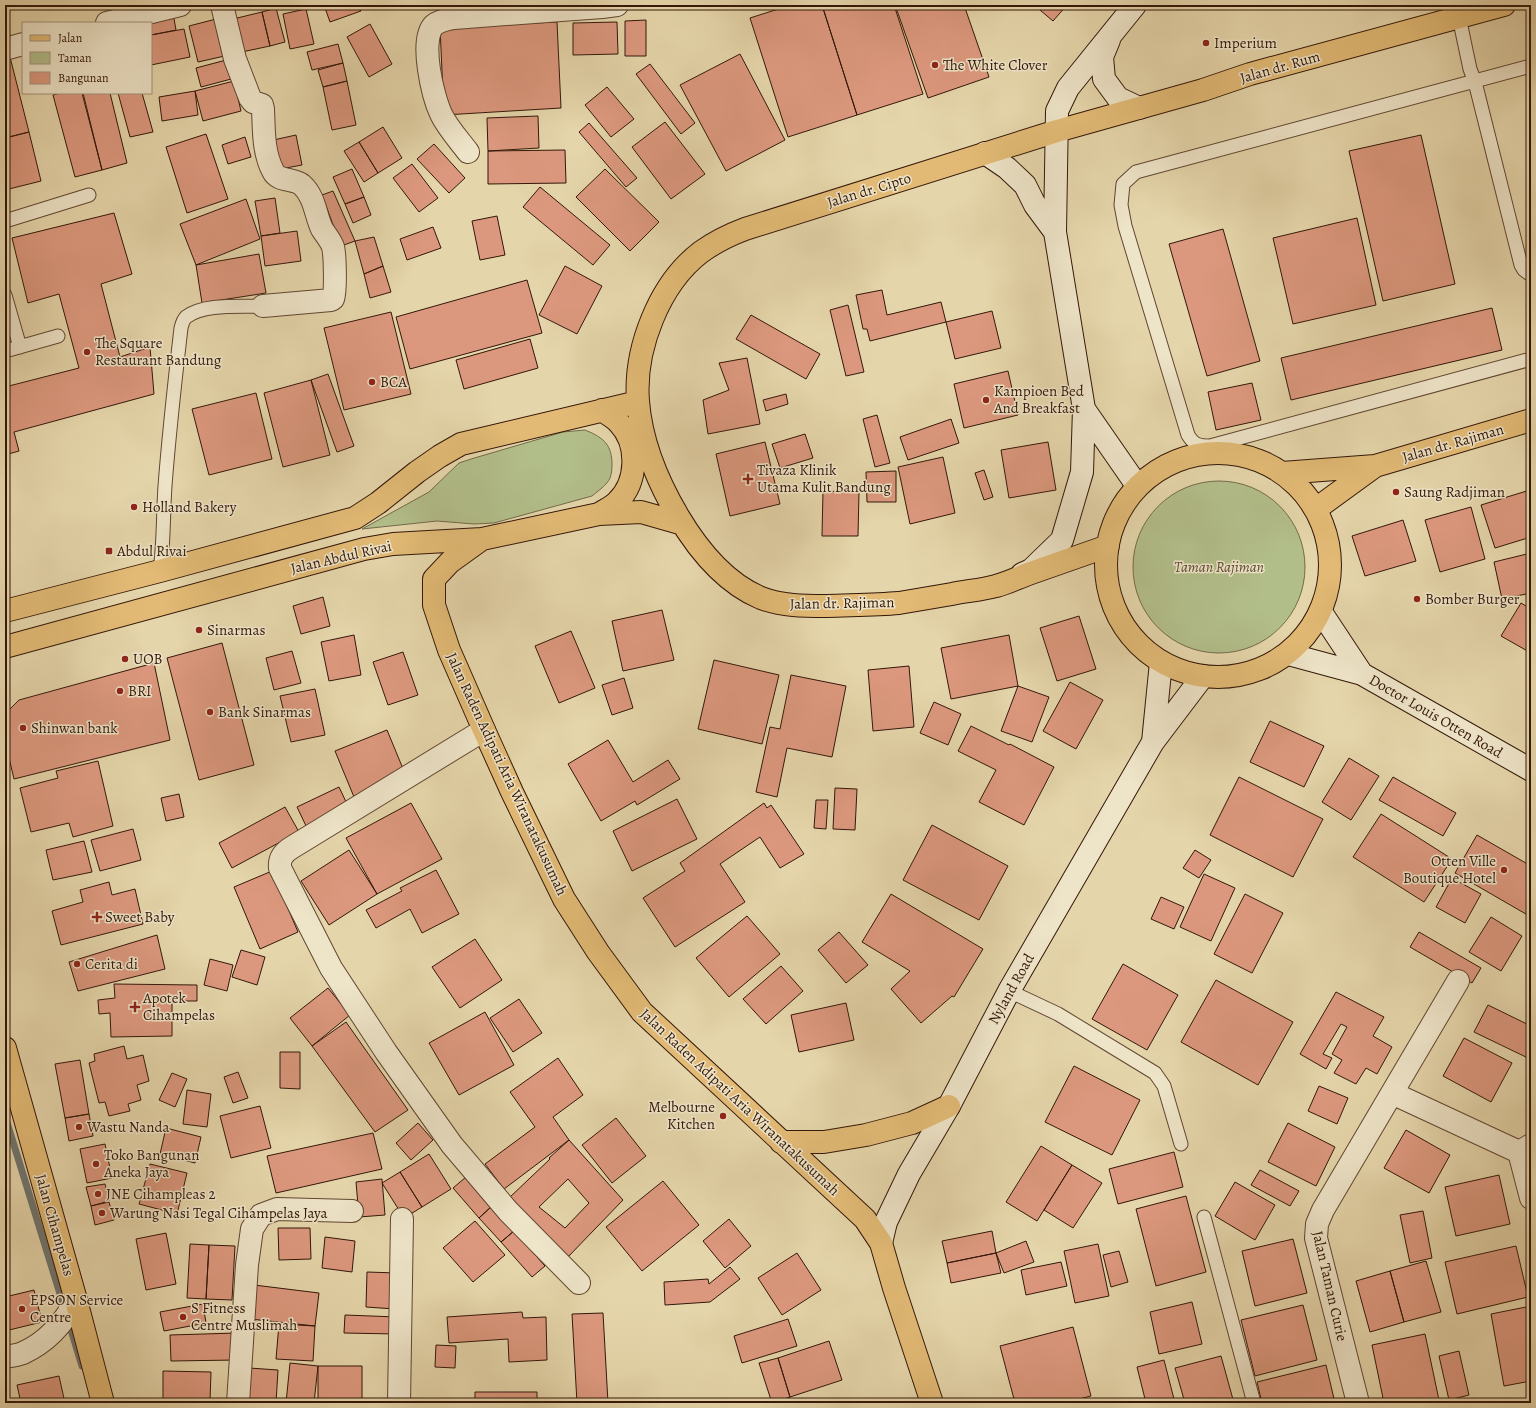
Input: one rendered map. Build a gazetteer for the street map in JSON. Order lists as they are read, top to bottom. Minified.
{"streets":{"main road":["Jalan dr. Rum","Jalan dr. Cipto","Jalan dr. Rajiman","Jalan Abdul Rivai","Jalan Raden Adipati Aria Wiranatakusumah","Jalan Cihampelas"],"street":["Doctor Louis Otten Road","Nyland Road","Jalan Taman Curie"]},"crossings":[["Jalan dr. Rum","Jalan dr. Cipto"],["Jalan dr. Cipto","Jalan dr. Rajiman"],["Jalan dr. Rajiman","Jalan Abdul Rivai"],["Jalan Abdul Rivai","Jalan Raden Adipati Aria Wiranatakusumah"],["Jalan Raden Adipati Aria Wiranatakusumah","Nyland Road"]],"parks":["Taman Rajiman"],"places":{"other":["Imperium","The White Clover","The Square Restaurant Bandung","BCA","Kampioen Bed And Breakfast","Saung Radjiman","Holland Bakery","Bomber Burger","Sinarmas","UOB","BRI","Bank Sinarmas","Shinwan bank","Otten Ville Boutique Hotel","Cerita di","Melbourne Kitchen","Wastu Nanda","Toko Bangunan Aneka Jaya","JNE Cihampleas 2","Warung Nasi Tegal Cihampelas Jaya","EPSON Service Centre","S Fitness Centre Muslimah"],"health":["Tivaza Klinik Utama Kulit Bandung","Sweet Baby","Apotek Cihampelas"],"transit":["Abdul Rivai"]},"legend":["Jalan","Taman","Bangunan"]}
